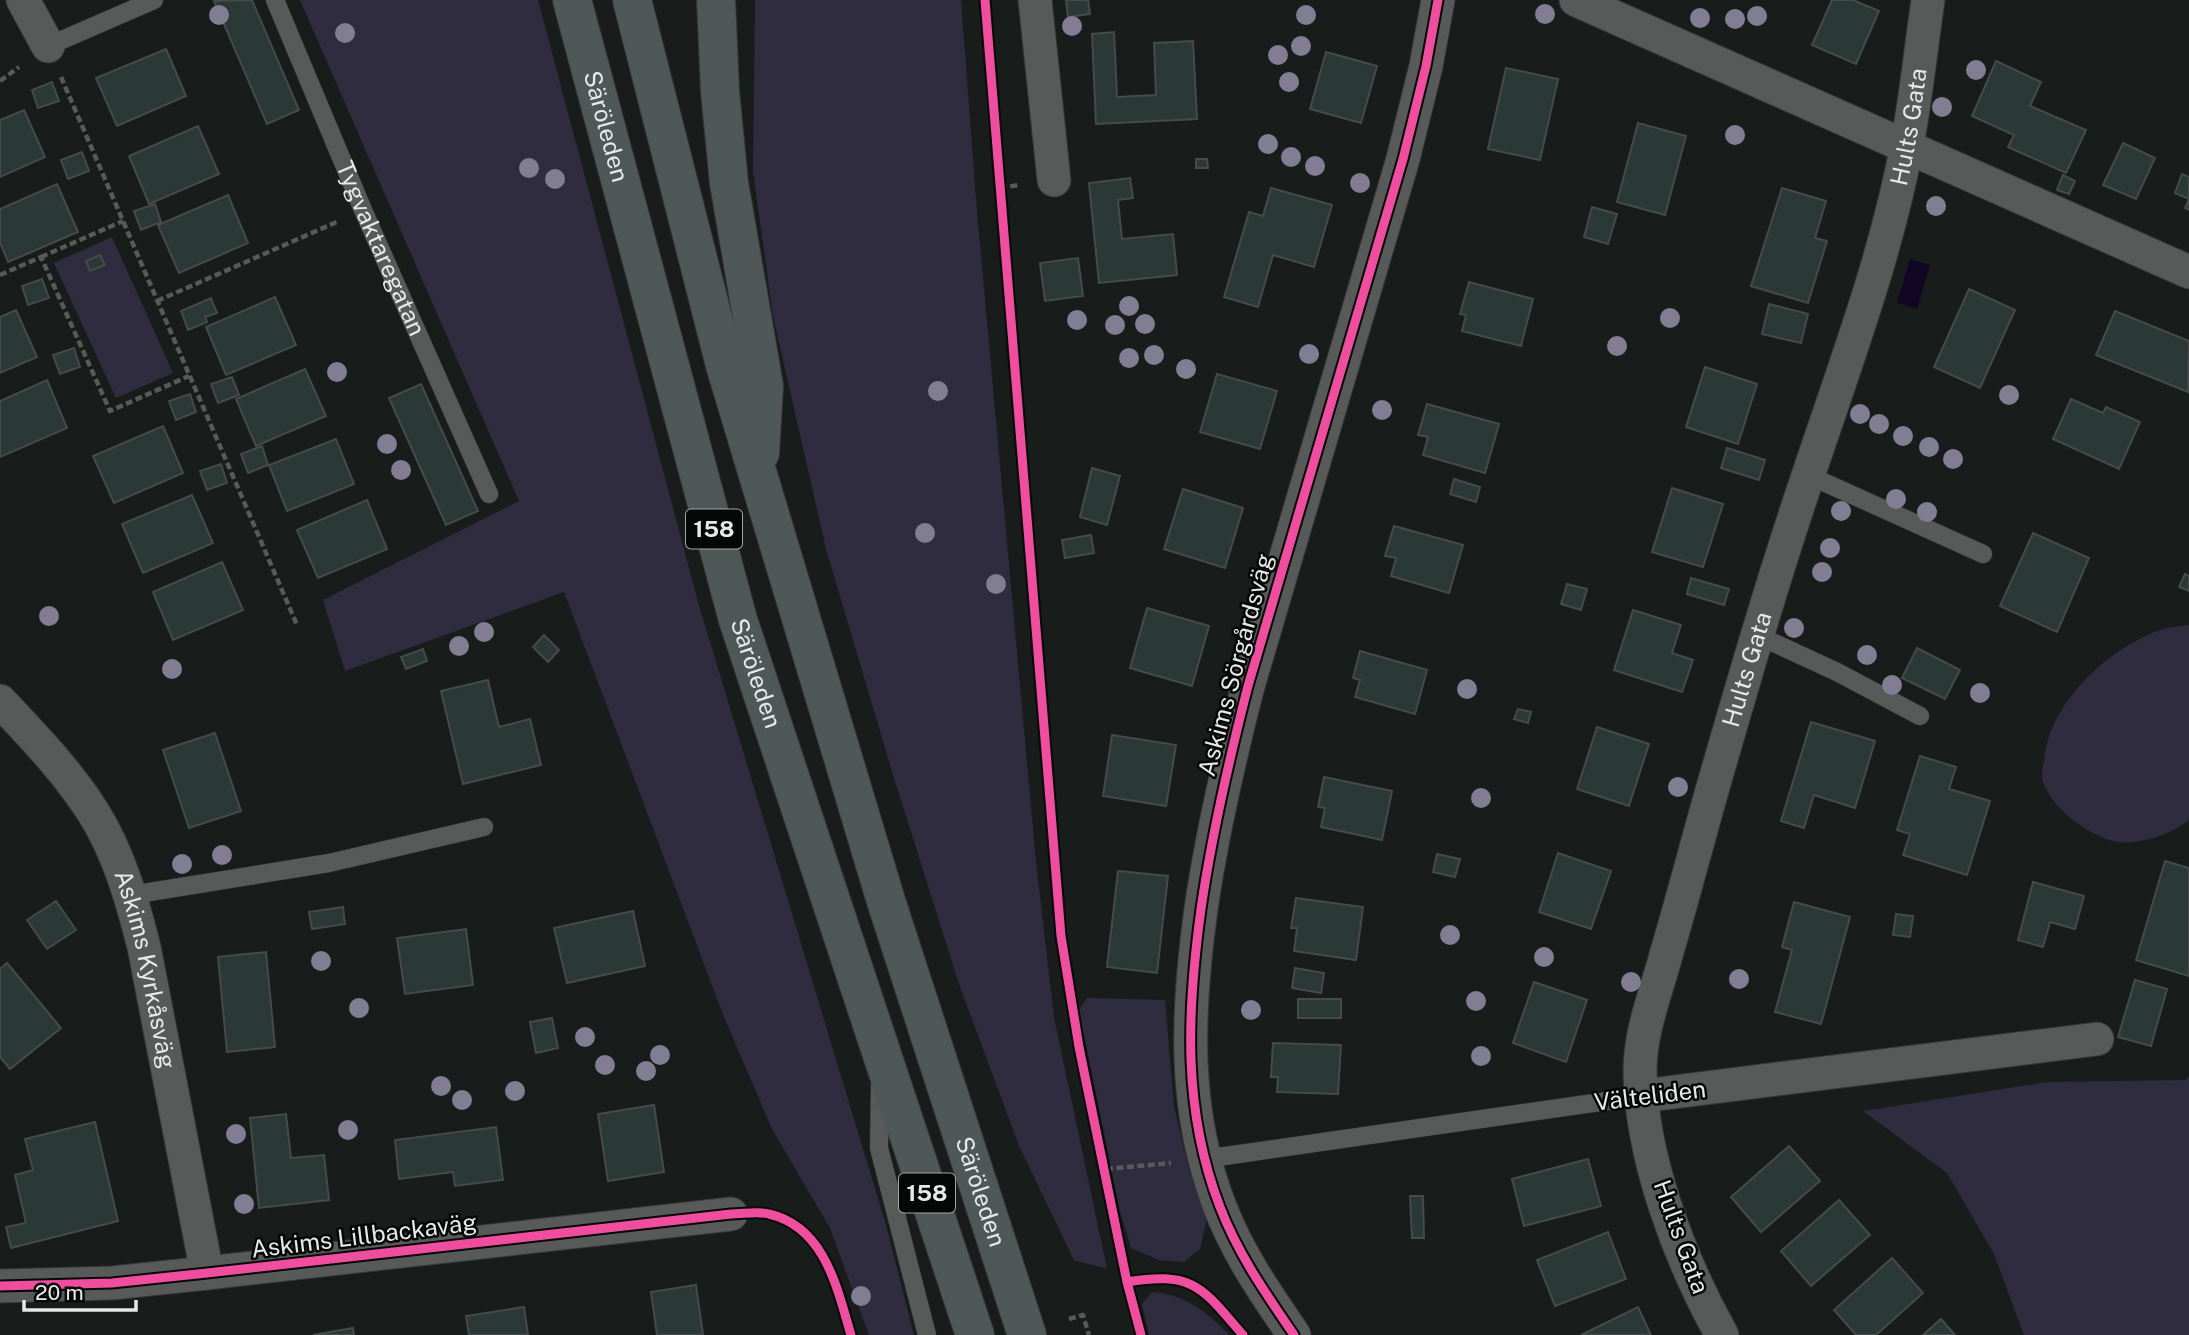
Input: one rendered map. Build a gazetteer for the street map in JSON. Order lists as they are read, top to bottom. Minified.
{"streets":{"main road":["Säröleden","158"],"street":["Hults Gata","Askims Sörgårdsväg","Askims Kyrkåsväg","Välteliden","Askims Lillbackaväg"],"lane":["Tygvaktaregatan"]},"crossings":[["Hults Gata","Välteliden"],["Askims Sörgårdsväg","Välteliden"],["Askims Kyrkåsväg","Askims Lillbackaväg"]],"scale_bar":"20 m"}
